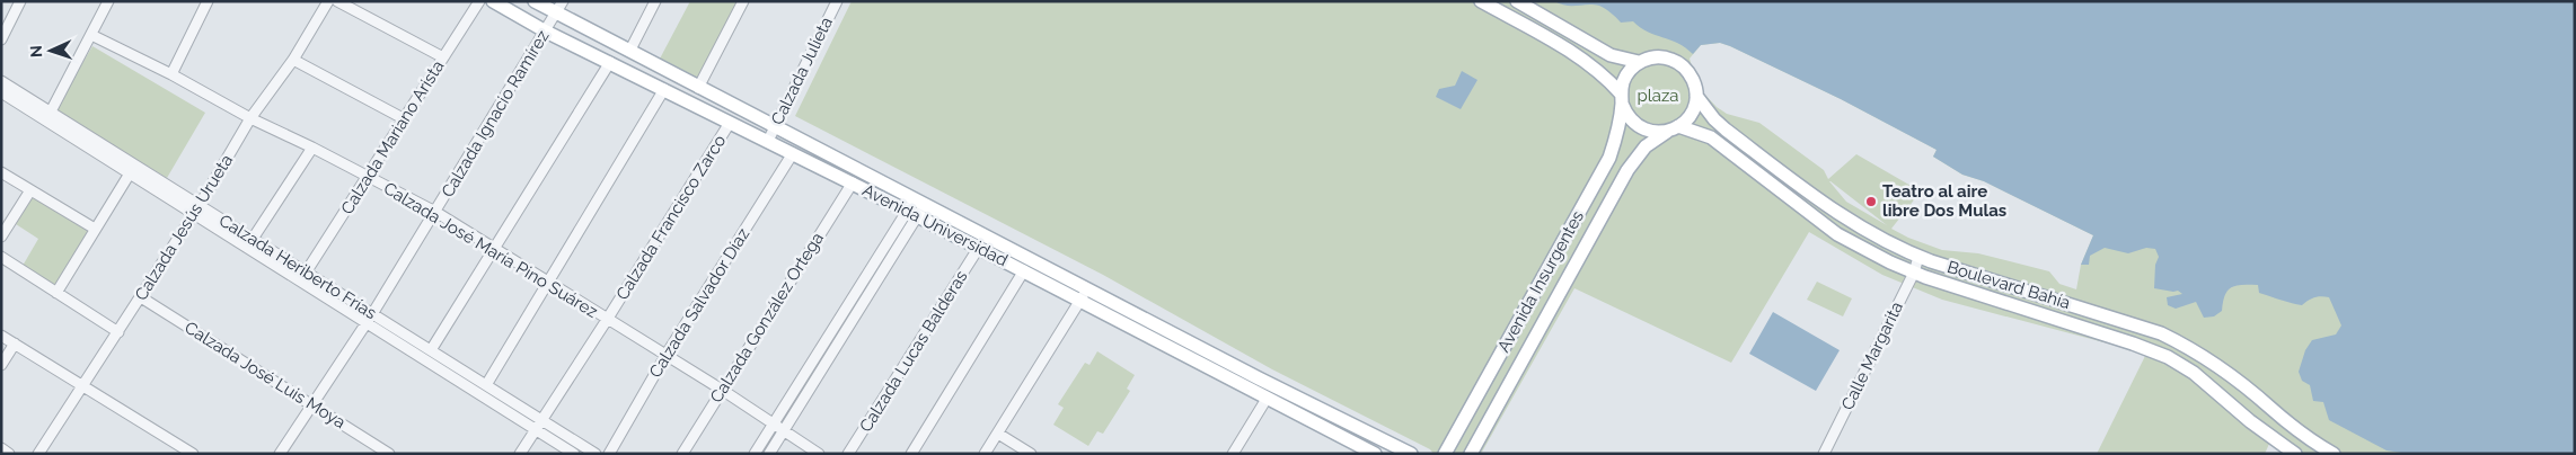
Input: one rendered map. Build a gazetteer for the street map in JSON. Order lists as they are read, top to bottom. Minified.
{"streets":{"main road":["Avenida Universidad","Avenida Insurgentes","Boulevard Bahía"],"street":["Calzada Julieta","Calzada Ignacio Ramírez","Calzada Mariano Arista","Calzada Francisco Zarco","Calzada Jesús Urueta","Calzada José María Pino Suárez","Calzada Heriberto Frías","Calzada Salvador Díaz","Calzada González Ortega","Calzada Lucas Balderas","Calle Margarita","Calzada José Luis Moya"]},"crossings":[["Calzada Julieta","Avenida Universidad"],["Calzada Ignacio Ramírez","Avenida Universidad"],["Calzada Ignacio Ramírez","Calzada José María Pino Suárez"],["Calzada Ignacio Ramírez","Calzada Heriberto Frías"],["Calzada Ignacio Ramírez","Calzada José Luis Moya"],["Calzada Mariano Arista","Calzada José María Pino Suárez"],["Calzada Mariano Arista","Calzada Heriberto Frías"],["Calzada Francisco Zarco","Avenida Universidad"],["Calzada Francisco Zarco","Calzada José María Pino Suárez"],["Calzada Francisco Zarco","Calzada Heriberto Frías"],["Avenida Universidad","Calzada Salvador Díaz"],["Avenida Universidad","Calzada González Ortega"],["Avenida Universidad","Calzada Lucas Balderas"],["Calzada Jesús Urueta","Calzada José María Pino Suárez"],["Calzada Jesús Urueta","Calzada Heriberto Frías"],["Calzada Jesús Urueta","Calzada José Luis Moya"],["Calzada José María Pino Suárez","Calzada Salvador Díaz"],["Calzada José María Pino Suárez","Calzada González Ortega"],["Avenida Insurgentes","Boulevard Bahía"],["Boulevard Bahía","Calle Margarita"]],"parks":["plaza"],"places":["Teatro al aire libre Dos Mulas"],"north":"left"}
